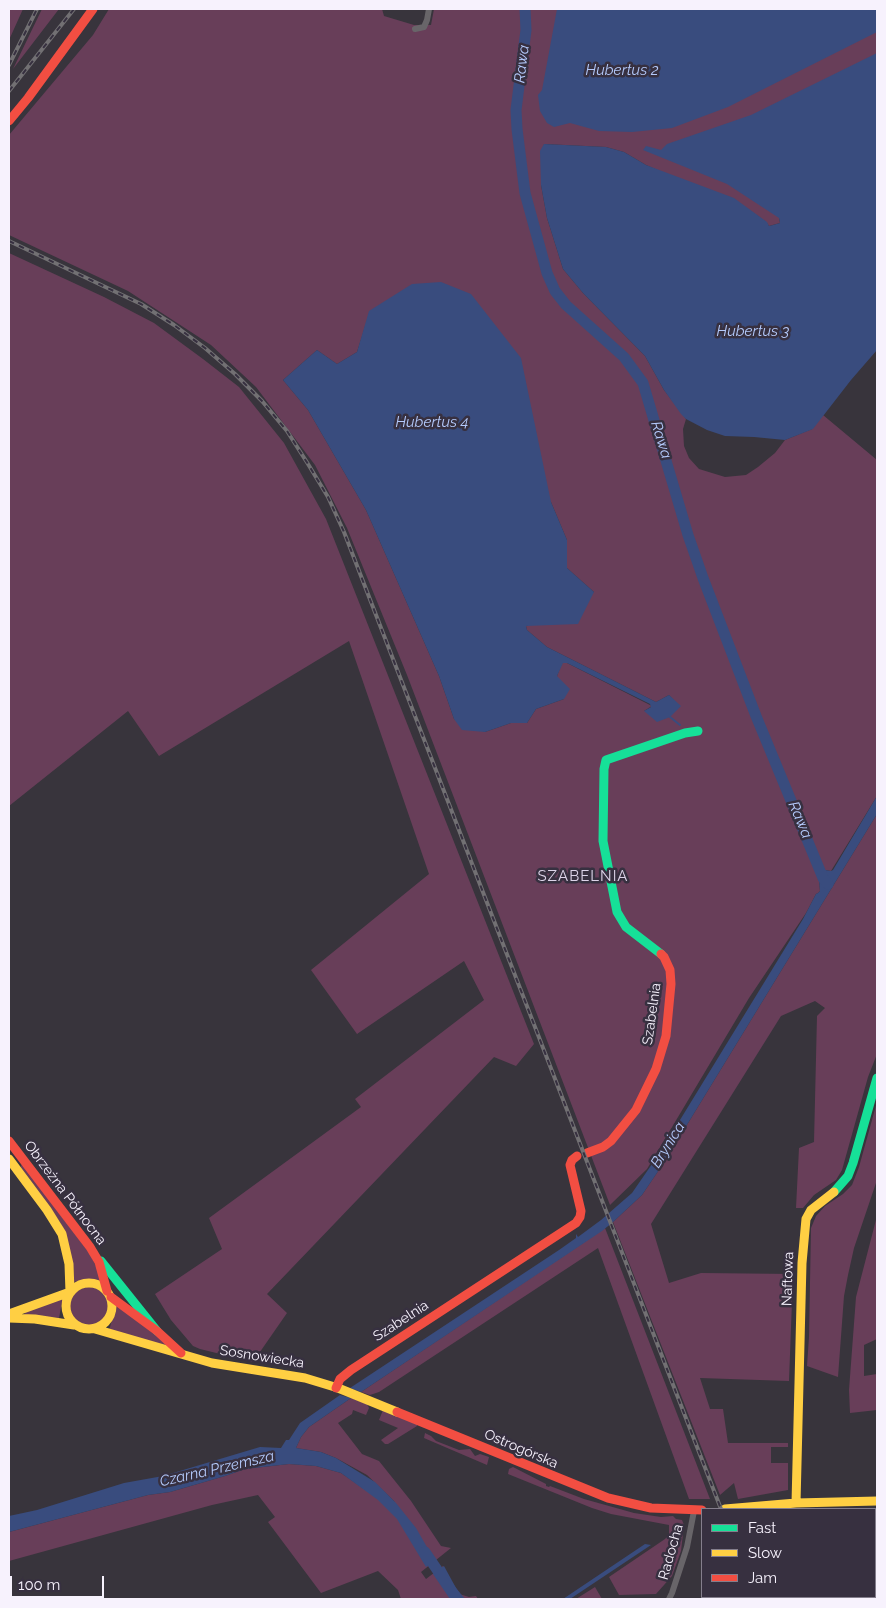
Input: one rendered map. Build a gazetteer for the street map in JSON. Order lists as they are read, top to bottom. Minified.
{"streets":{"street":["Szabelnia","Obrzeżna Północna","Naftowa","Sosnowiecka","Ostrogórska","Radocha"]},"crossings":[["Szabelnia","Sosnowiecka"],["Szabelnia","Ostrogórska"],["Obrzeżna Północna","Sosnowiecka"],["Sosnowiecka","Ostrogórska"],["Ostrogórska","Radocha"]],"districts":["SZABELNIA"],"water":["Rawa","Hubertus 2","Hubertus 3","Hubertus 4","Brynica","Czarna Przemsza"],"legend":["Fast","Slow","Jam"],"scale_bar":"100 m"}
